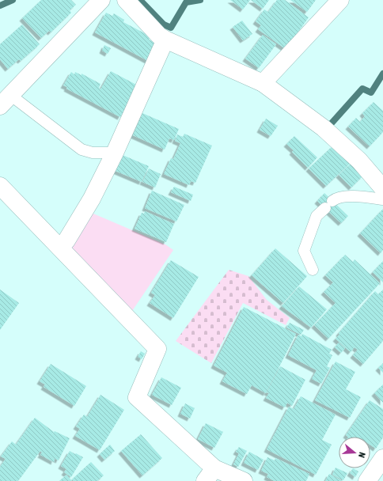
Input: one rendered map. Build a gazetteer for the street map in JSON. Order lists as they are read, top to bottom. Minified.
{"north":"right"}
